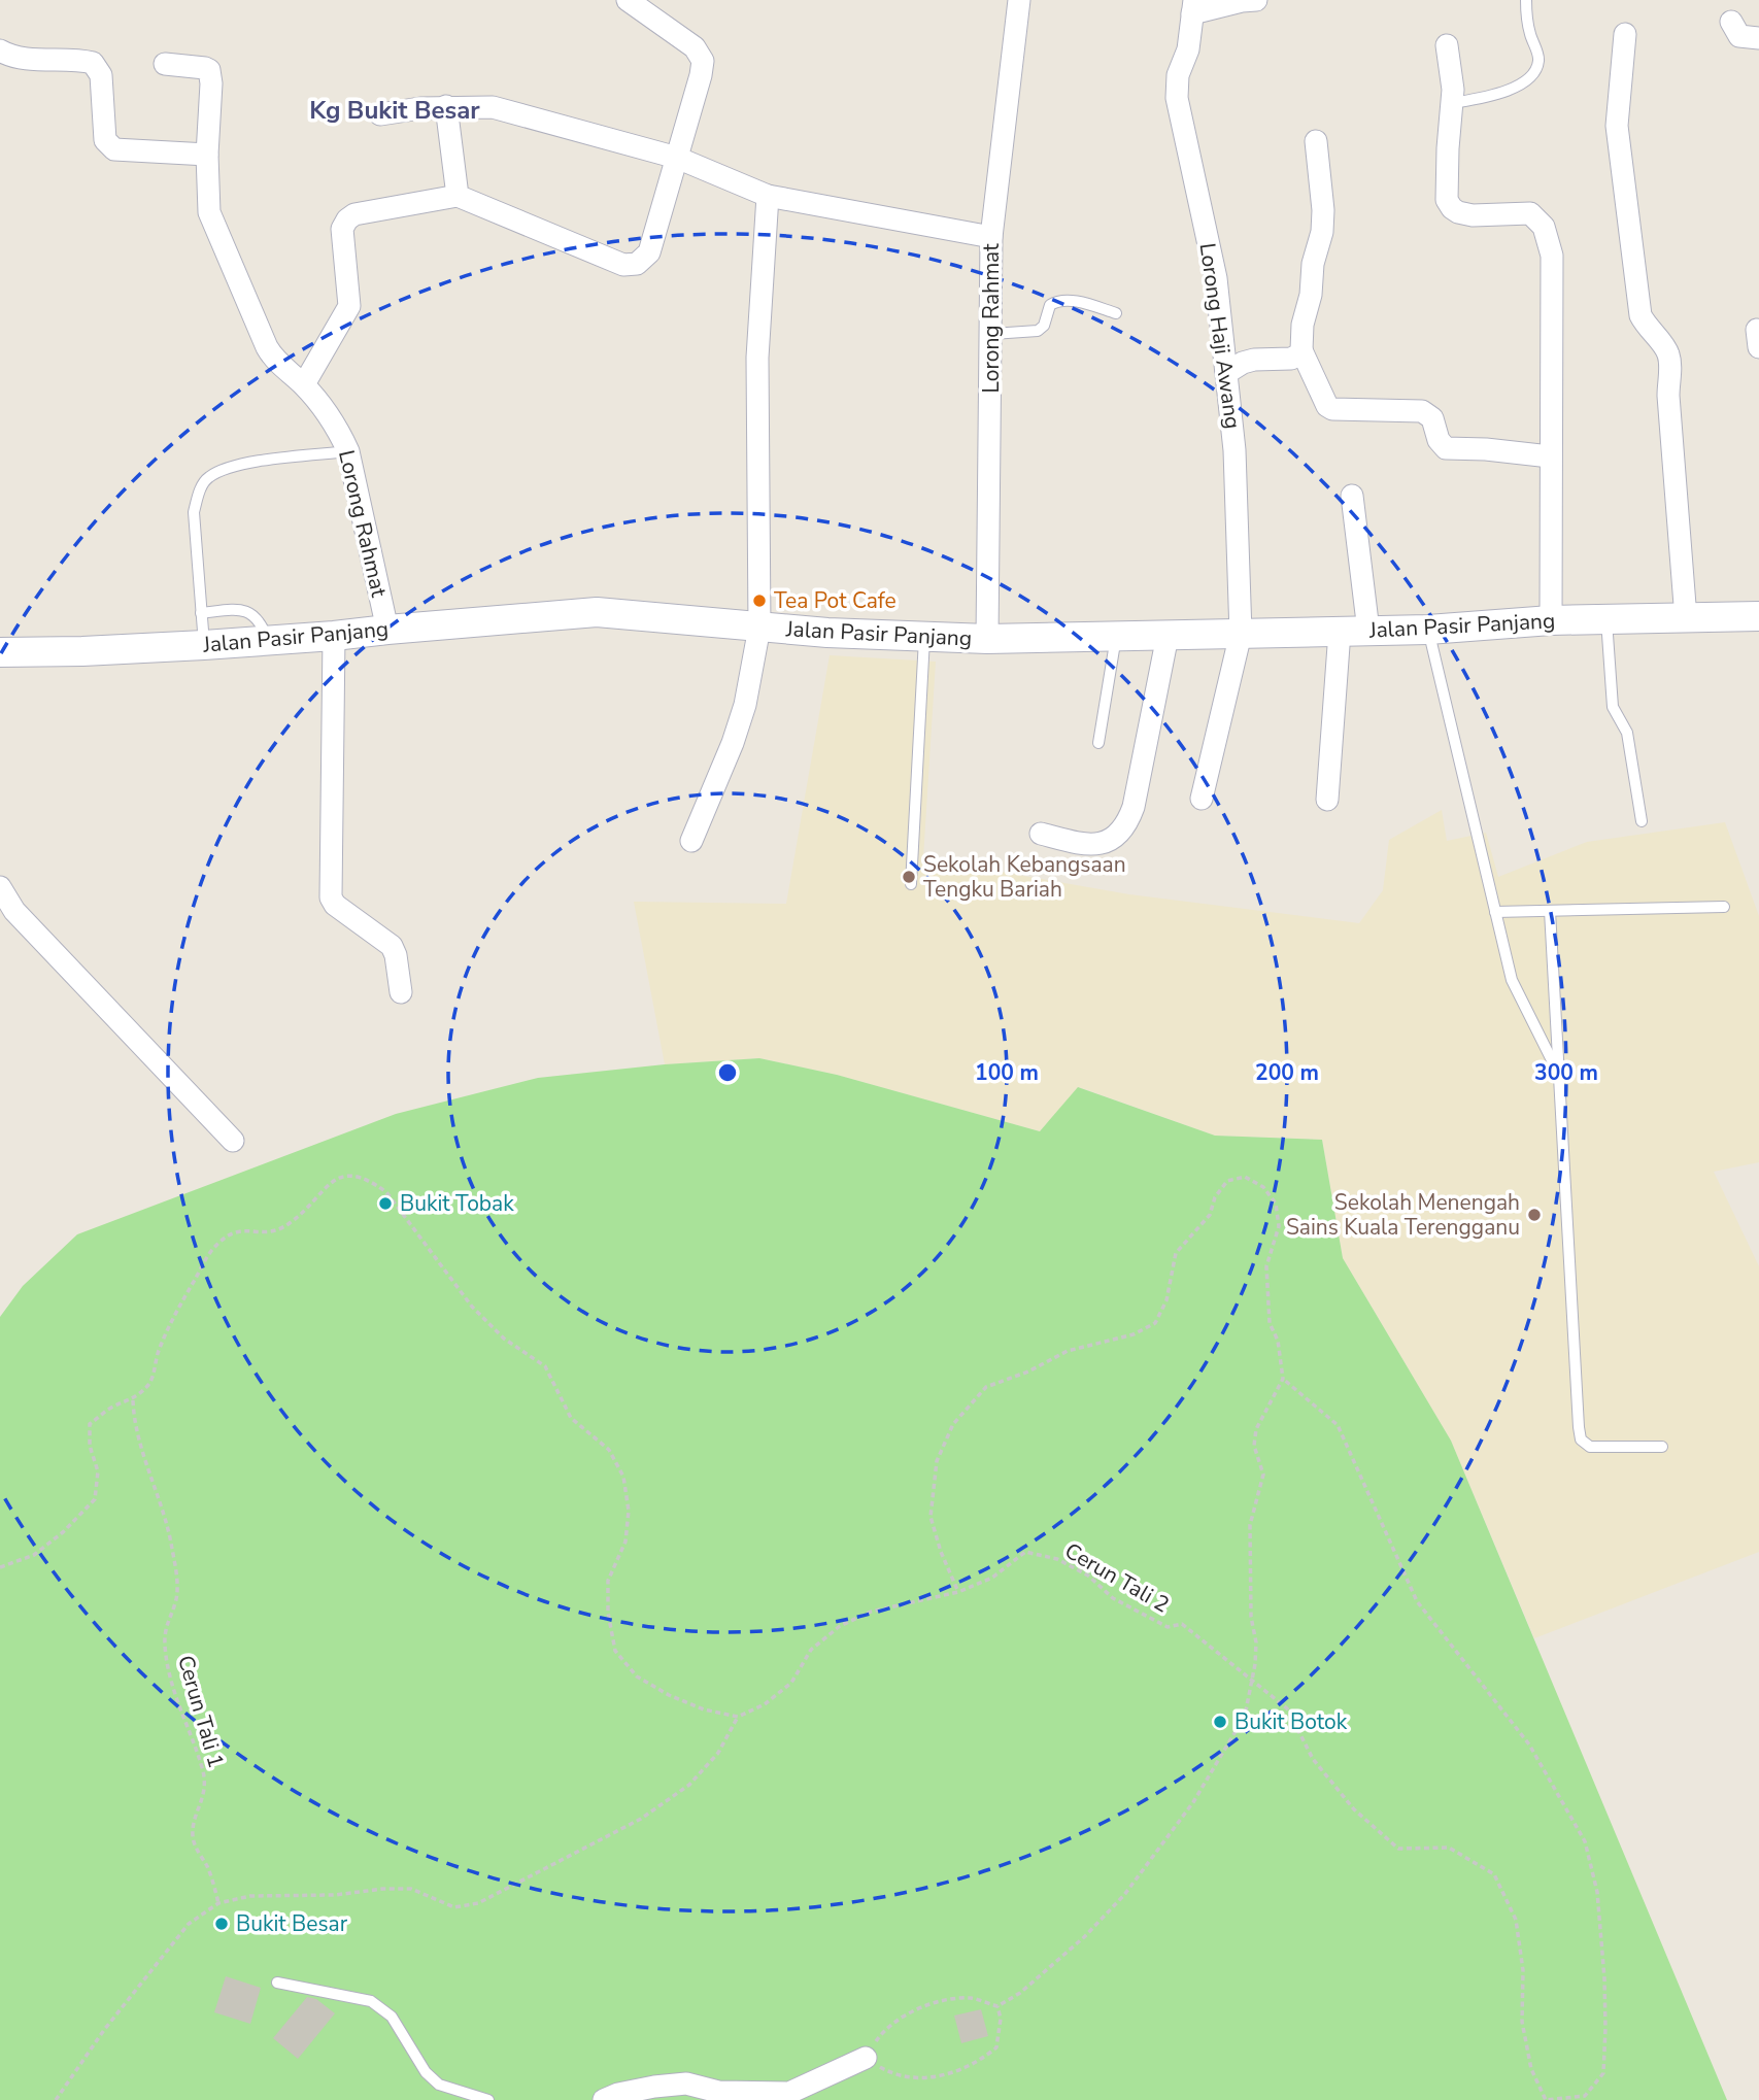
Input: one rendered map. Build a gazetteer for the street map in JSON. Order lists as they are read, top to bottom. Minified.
{"streets":{"main road":["Jalan Pasir Panjang"],"street":["Lorong Rahmat","Lorong Haji Awang"],"path":["Cerun Tali 2","Cerun Tali 1"]},"crossings":[["Lorong Rahmat","Jalan Pasir Panjang"],["Lorong Haji Awang","Jalan Pasir Panjang"]],"districts":["Kg Bukit Besar"],"places":["Tea Pot Cafe","Sekolah Kebangsaan Tengku Bariah","Bukit Tobak","Sekolah Menengah Sains Kuala Terengganu","Bukit Botok","Bukit Besar"],"rings":["100 m","200 m","300 m"]}
